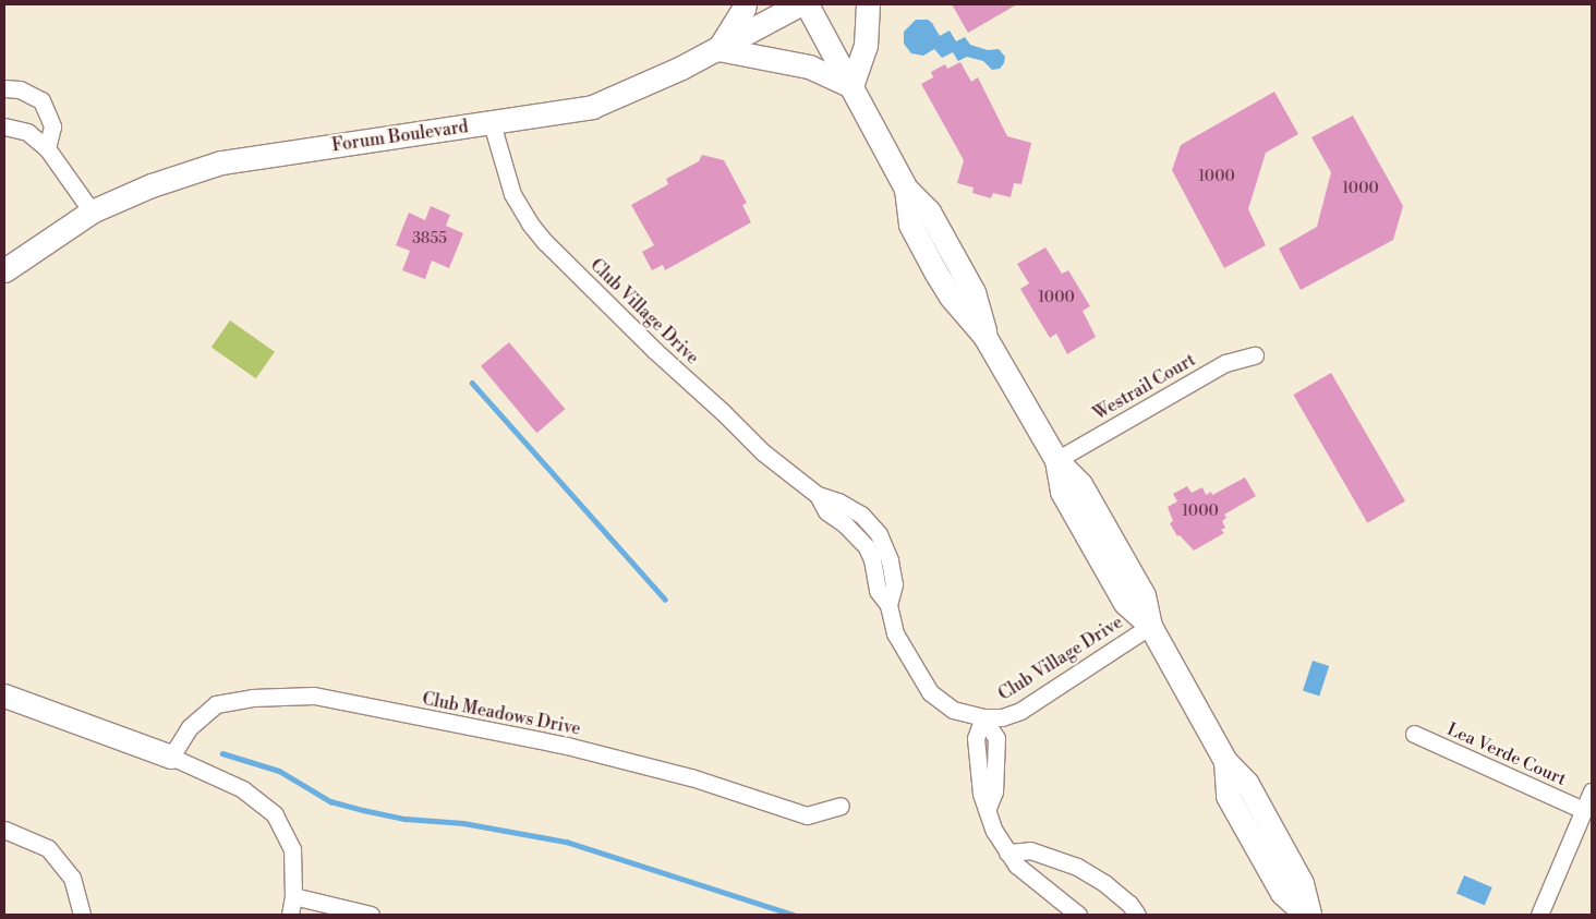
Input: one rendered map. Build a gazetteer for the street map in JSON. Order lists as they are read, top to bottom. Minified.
{"streets":{"main road":["Forum Boulevard"],"street":["Club Village Drive","Westrail Court","Club Meadows Drive","Lea Verde Court"]},"crossings":[["Forum Boulevard","Club Village Drive"]],"house_numbers":["1000","1000","3855","1000","1000"]}
